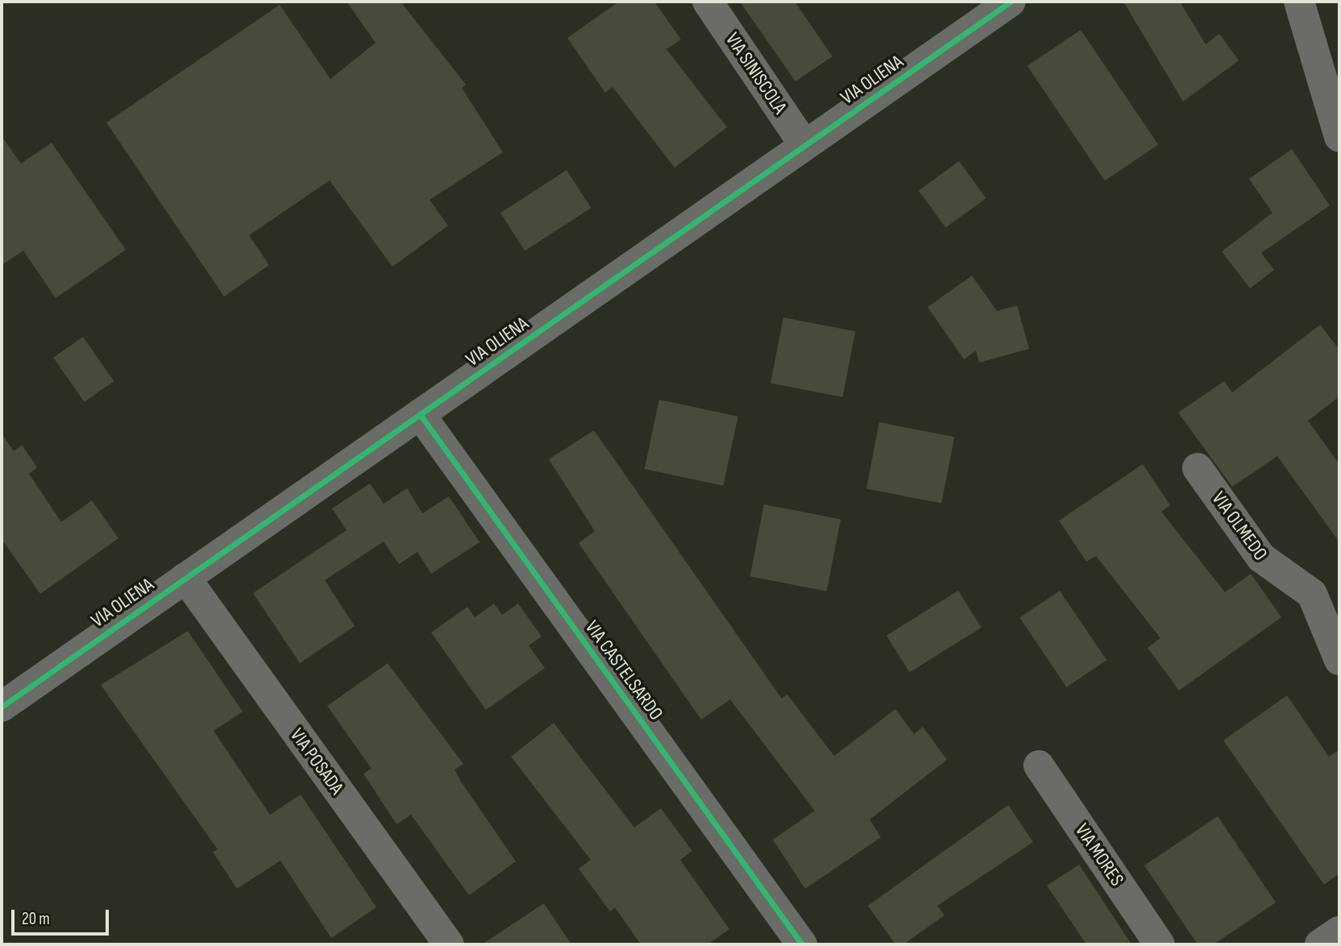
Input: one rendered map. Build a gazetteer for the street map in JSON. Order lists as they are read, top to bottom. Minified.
{"streets":{"street":["VIA SINISCOLA","VIA OLIENA","VIA OLMEDO","VIA CASTELSARDO","VIA POSADA","VIA MORES"]},"crossings":[["VIA SINISCOLA","VIA OLIENA"],["VIA OLIENA","VIA CASTELSARDO"],["VIA OLIENA","VIA POSADA"]],"scale_bar":"20 m"}
